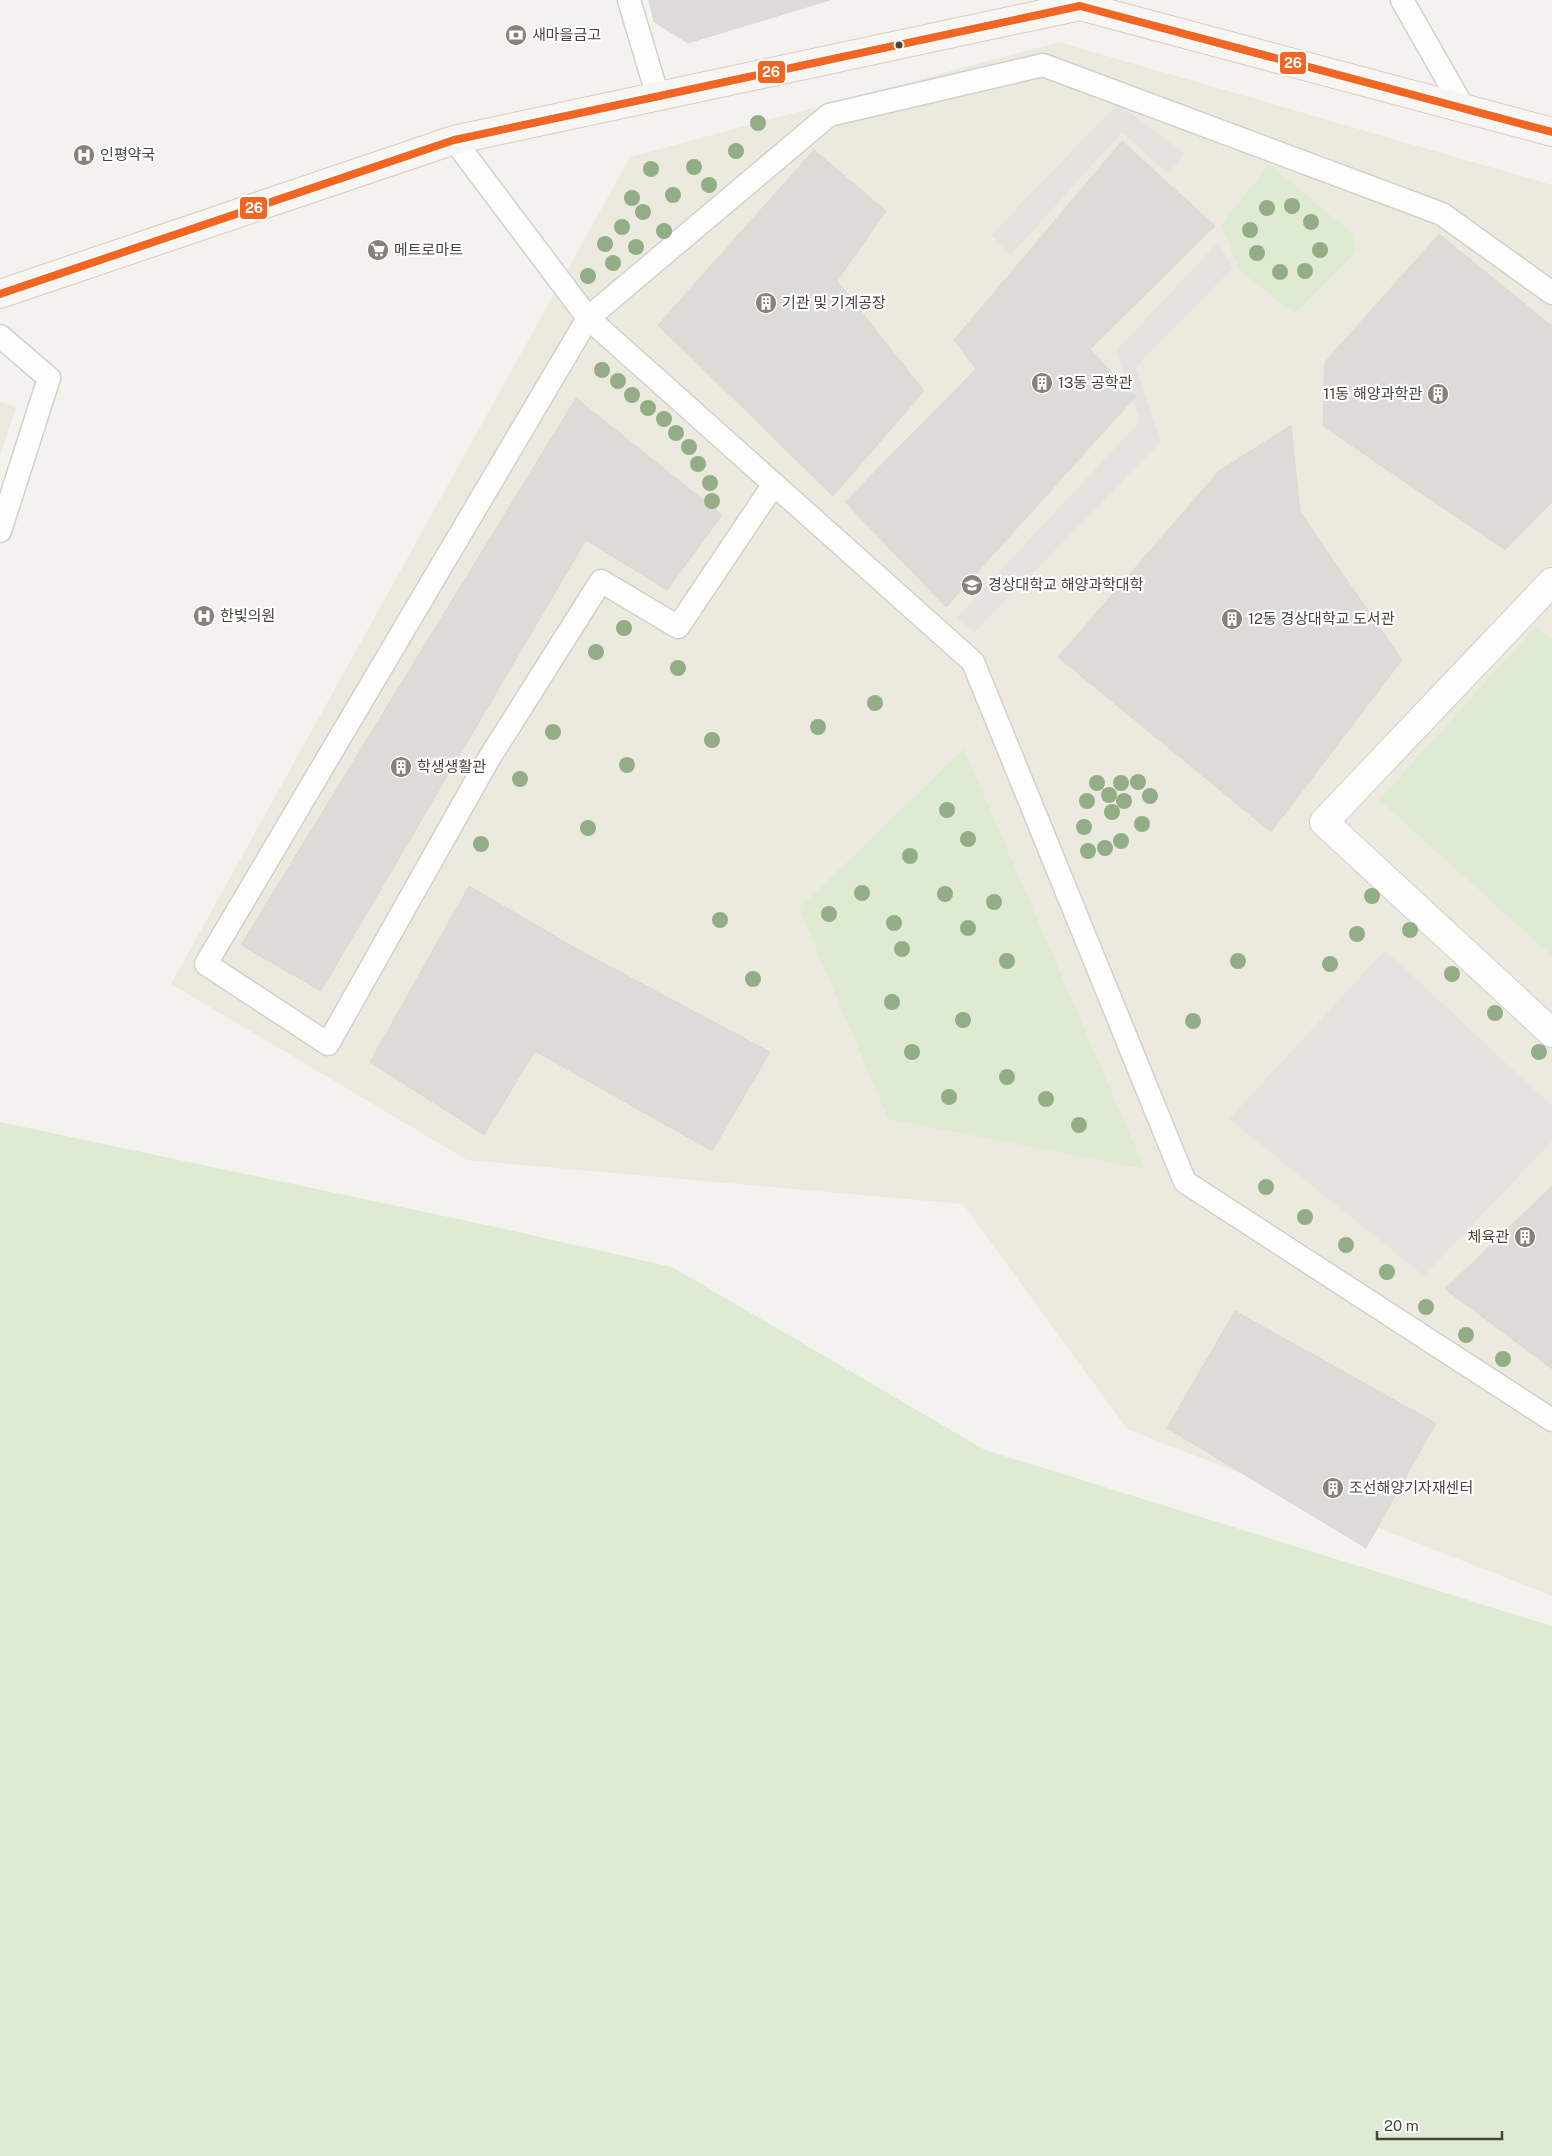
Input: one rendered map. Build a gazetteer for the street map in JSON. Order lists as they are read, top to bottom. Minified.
{"places":{"bank":["새마을금고"],"hospital":["인평약국","한빛의원"],"supermarket":["메트로마트"],"building":["기관 및 기계공장","13동 공학관","11동 해양과학관","12동 경상대학교 도서관","학생생활관","체육관","조선해양기자재센터"],"school or university":["경상대학교 해양과학대학"]},"lines":["transit line 26"],"scale_bar":"20 m"}
